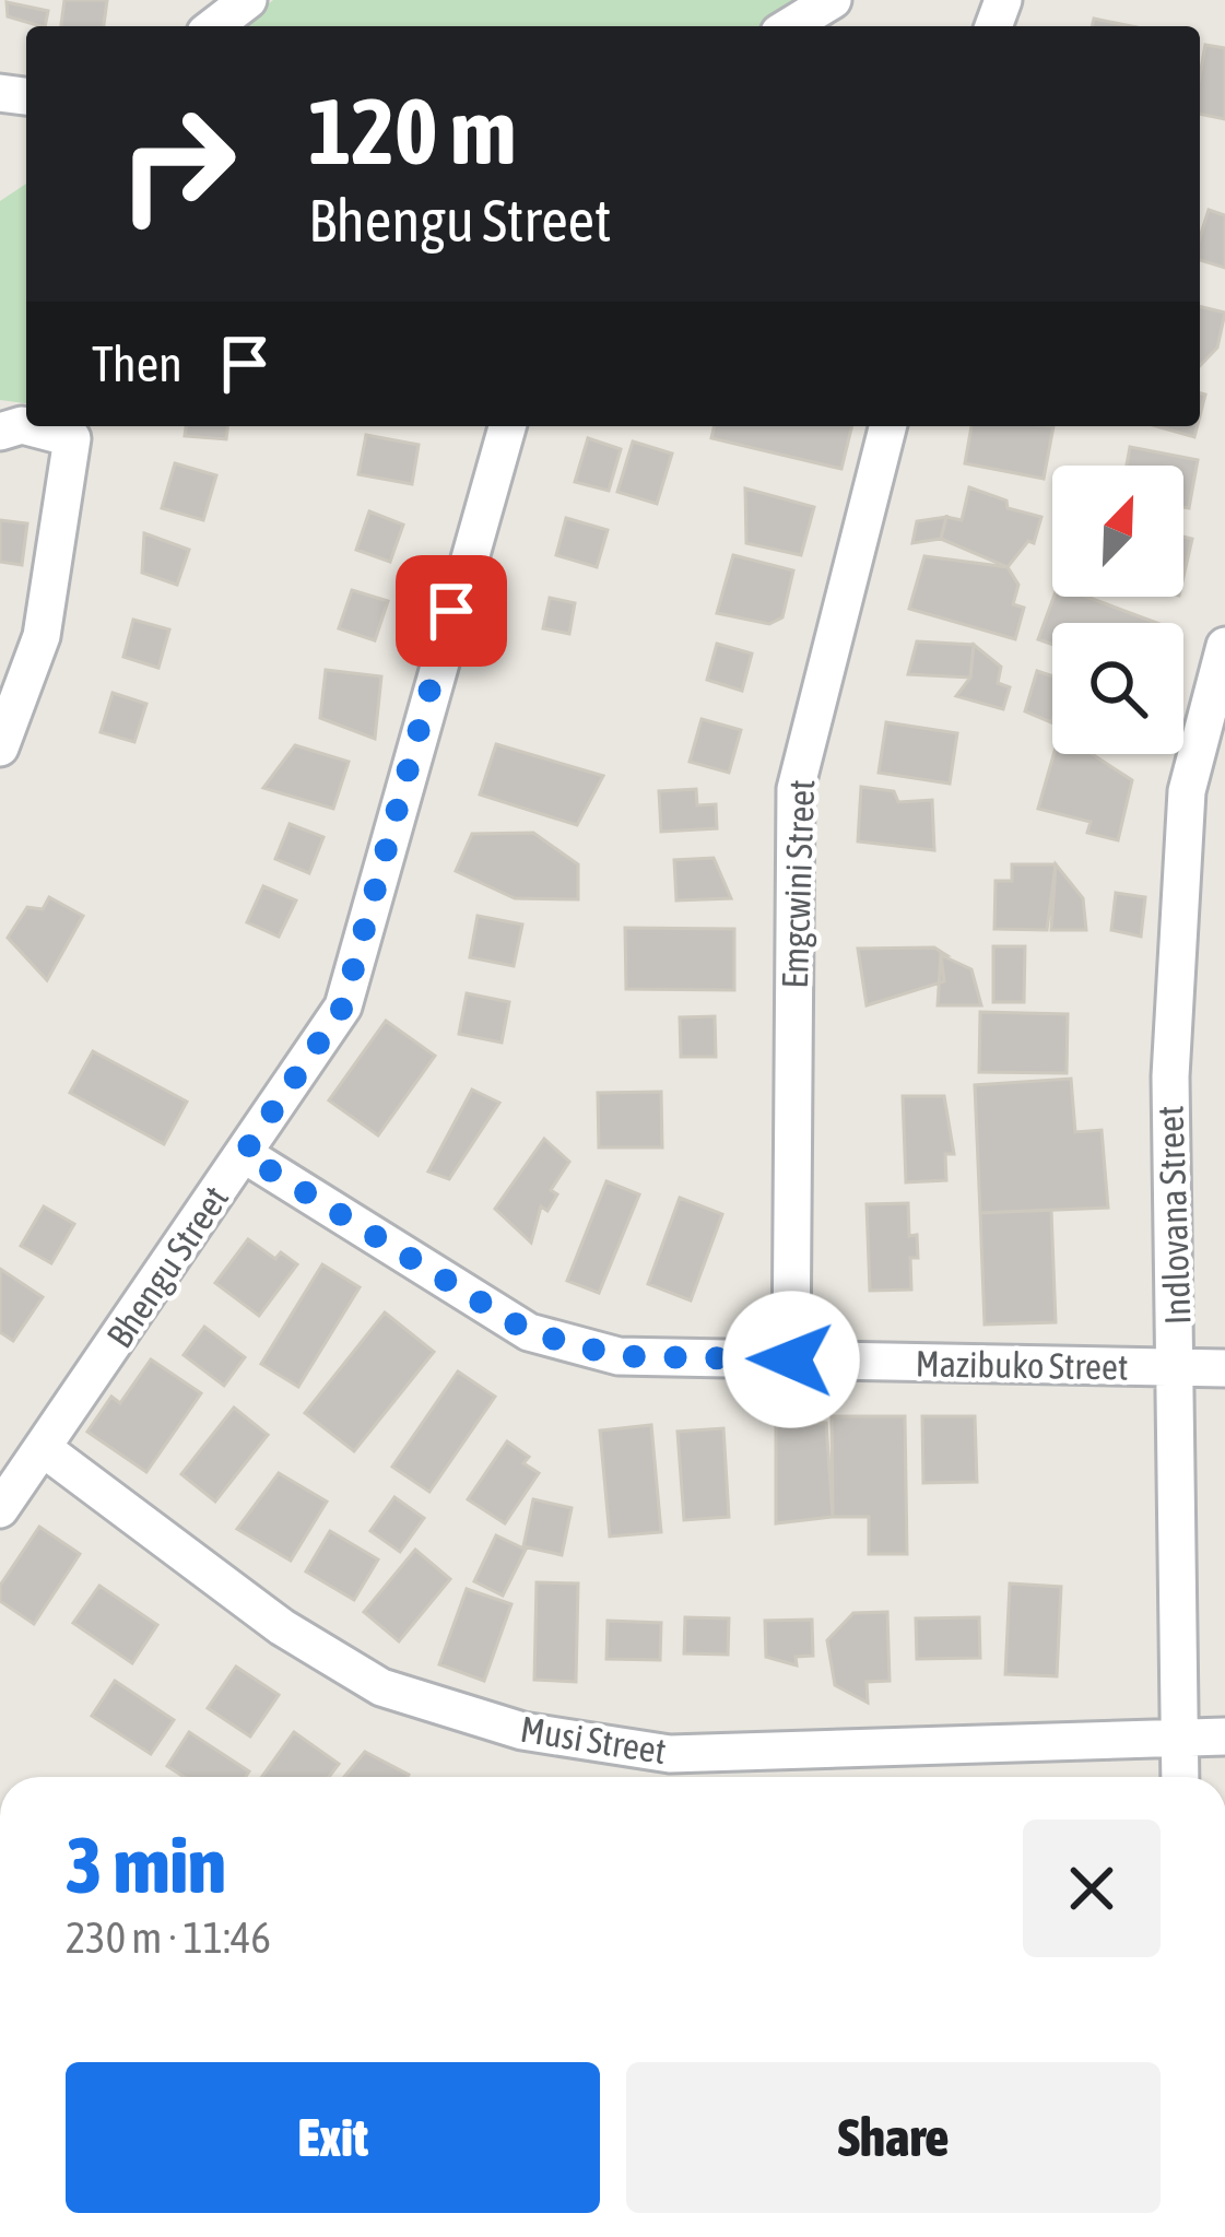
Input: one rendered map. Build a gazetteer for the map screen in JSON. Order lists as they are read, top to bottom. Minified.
{"streets":{"street":["Emgcwini Street","Indlovana Street","Bhengu Street","Mazibuko Street","Musi Street"]},"crossings":[["Emgcwini Street","Mazibuko Street"],["Indlovana Street","Mazibuko Street"],["Indlovana Street","Musi Street"],["Bhengu Street","Mazibuko Street"],["Bhengu Street","Musi Street"]],"north":"top right","page":{"turn":["120 m","Bhengu Street"],"then":"Then","heading":["3 min","230 m · 11:46"],"buttons":["Exit","Share"]}}
